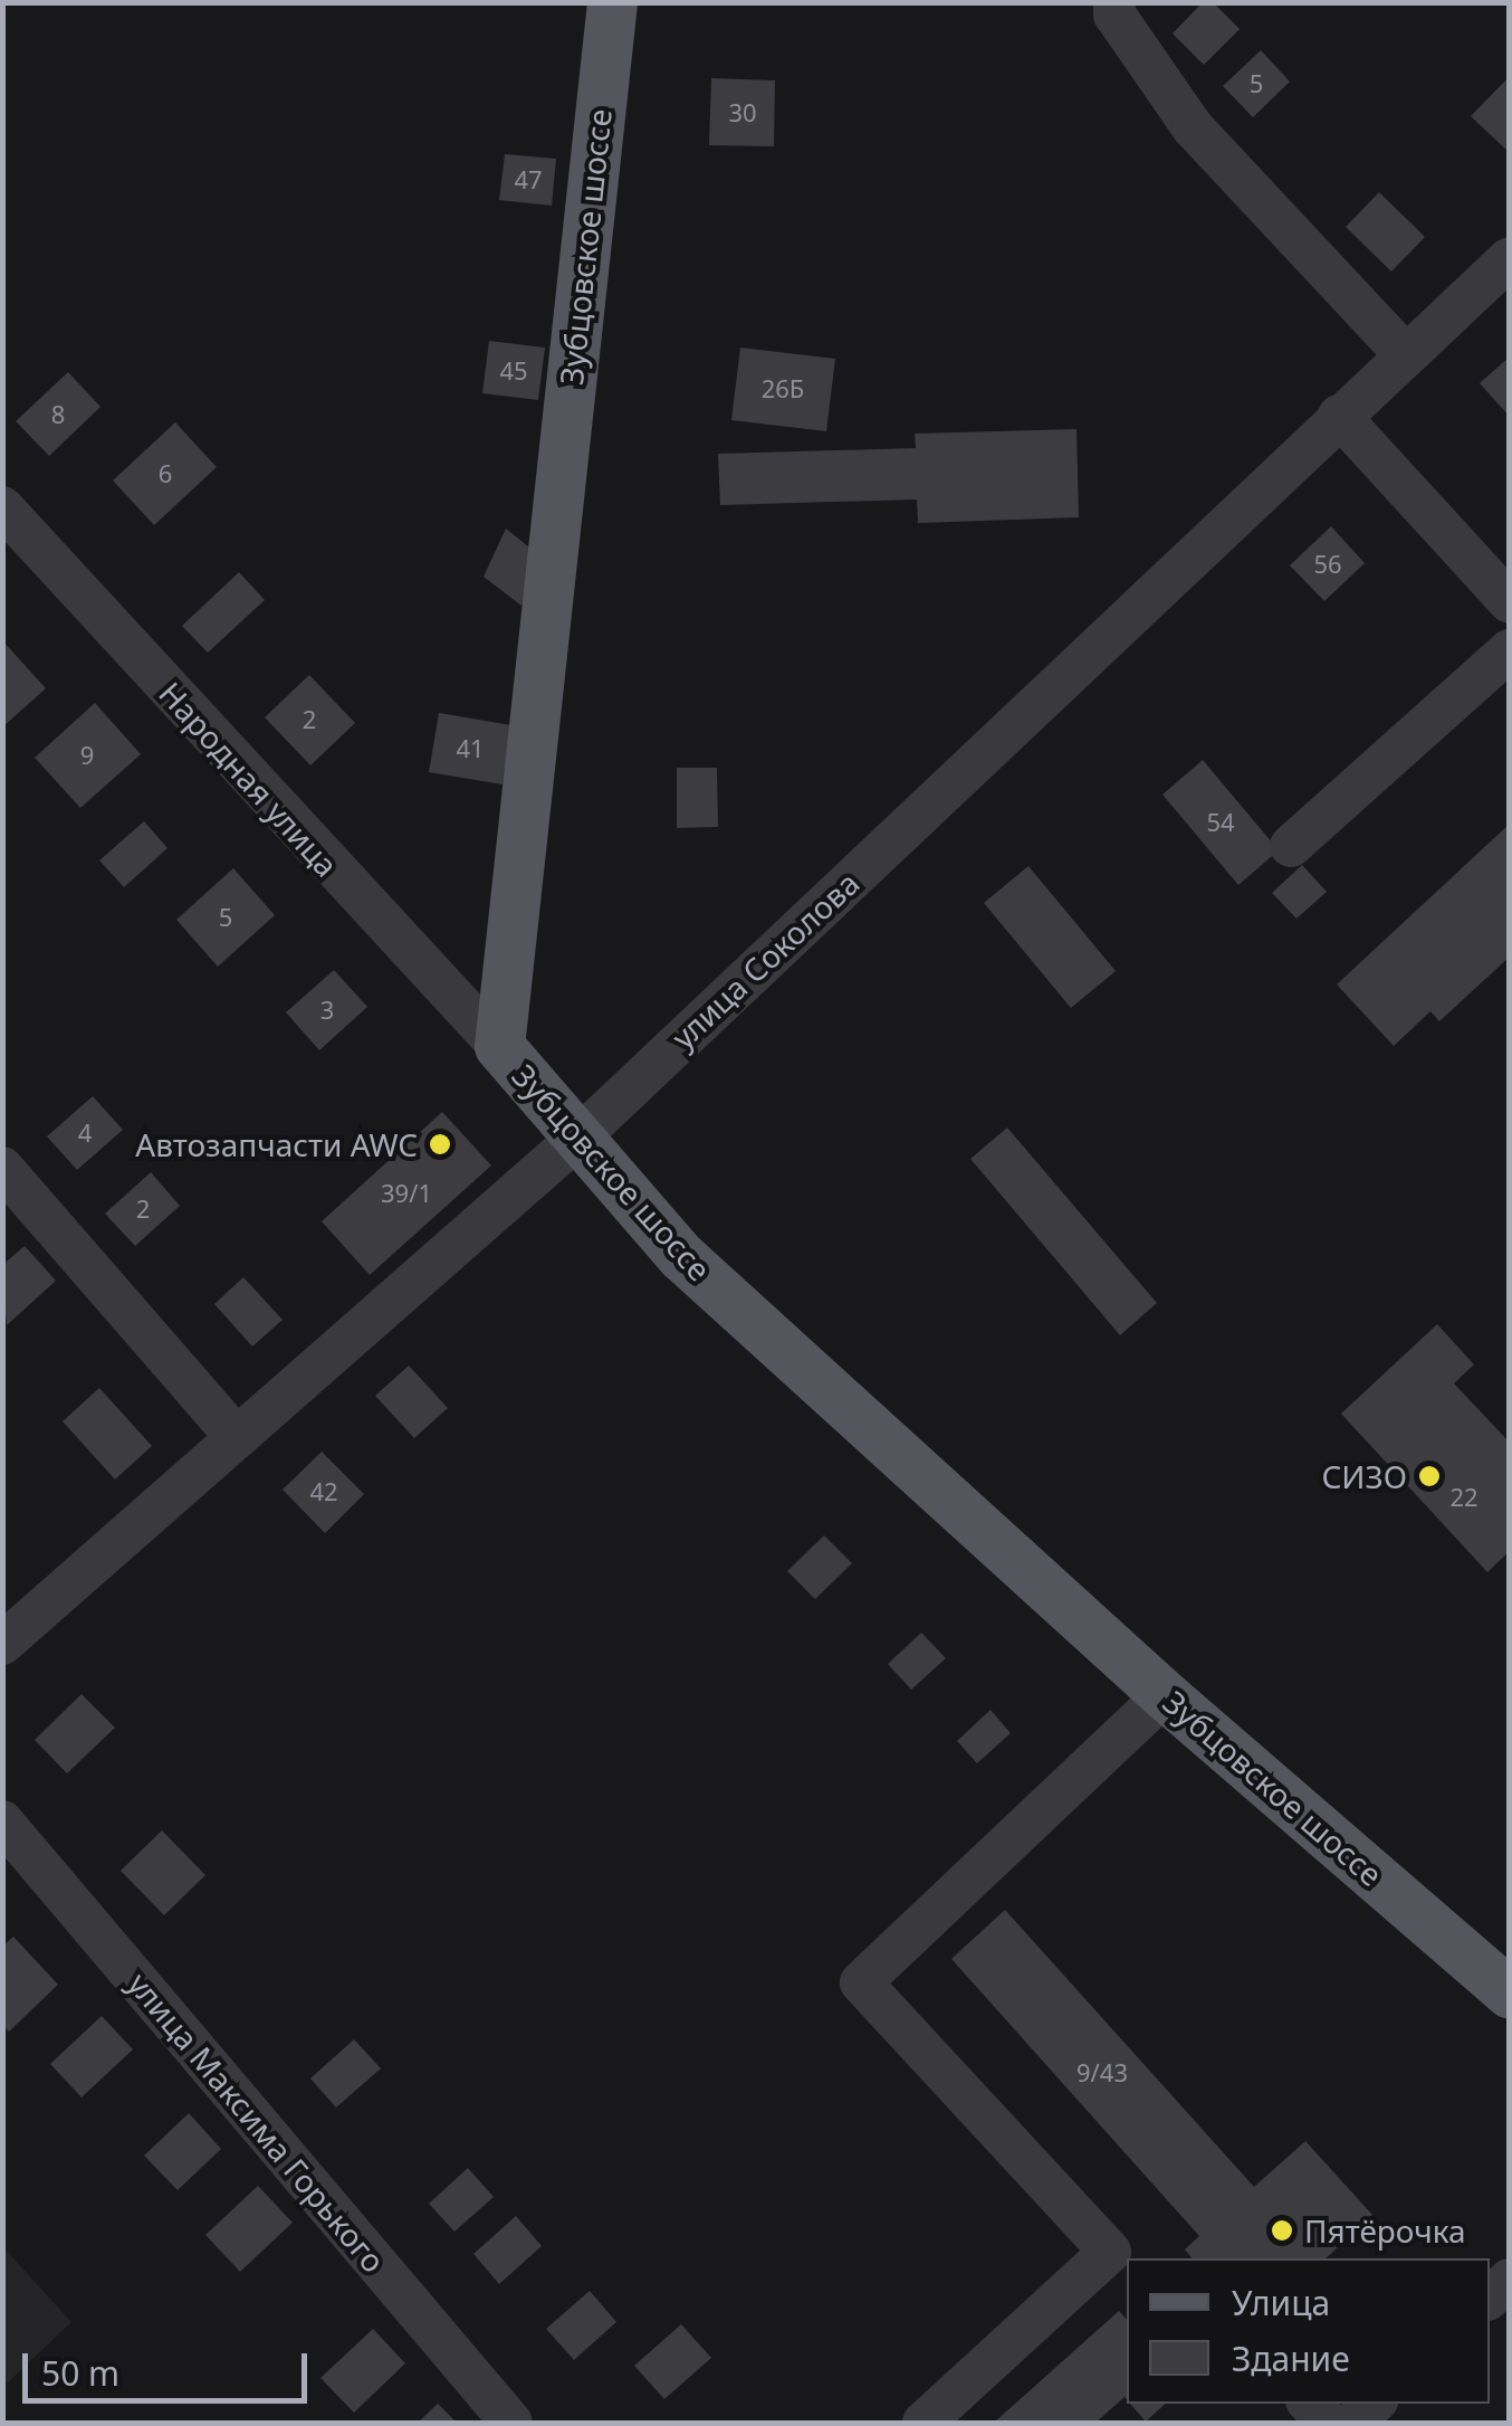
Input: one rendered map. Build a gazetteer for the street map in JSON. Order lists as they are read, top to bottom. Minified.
{"streets":{"main road":["Зубцовское шоссе"],"street":["Народная улица","улица Соколова","улица Максима Горького"]},"crossings":[["Зубцовское шоссе","Народная улица"],["Зубцовское шоссе","улица Соколова"]],"places":["Автозапчасти AWC","СИЗО","Пятёрочка"],"house_numbers":["5","30","47","45","26Б","8","6","56","2","41","9","54","5","3","4","39/1","2","42","22","9/43"],"legend":["Улица","Здание"],"scale_bar":"50 m"}
